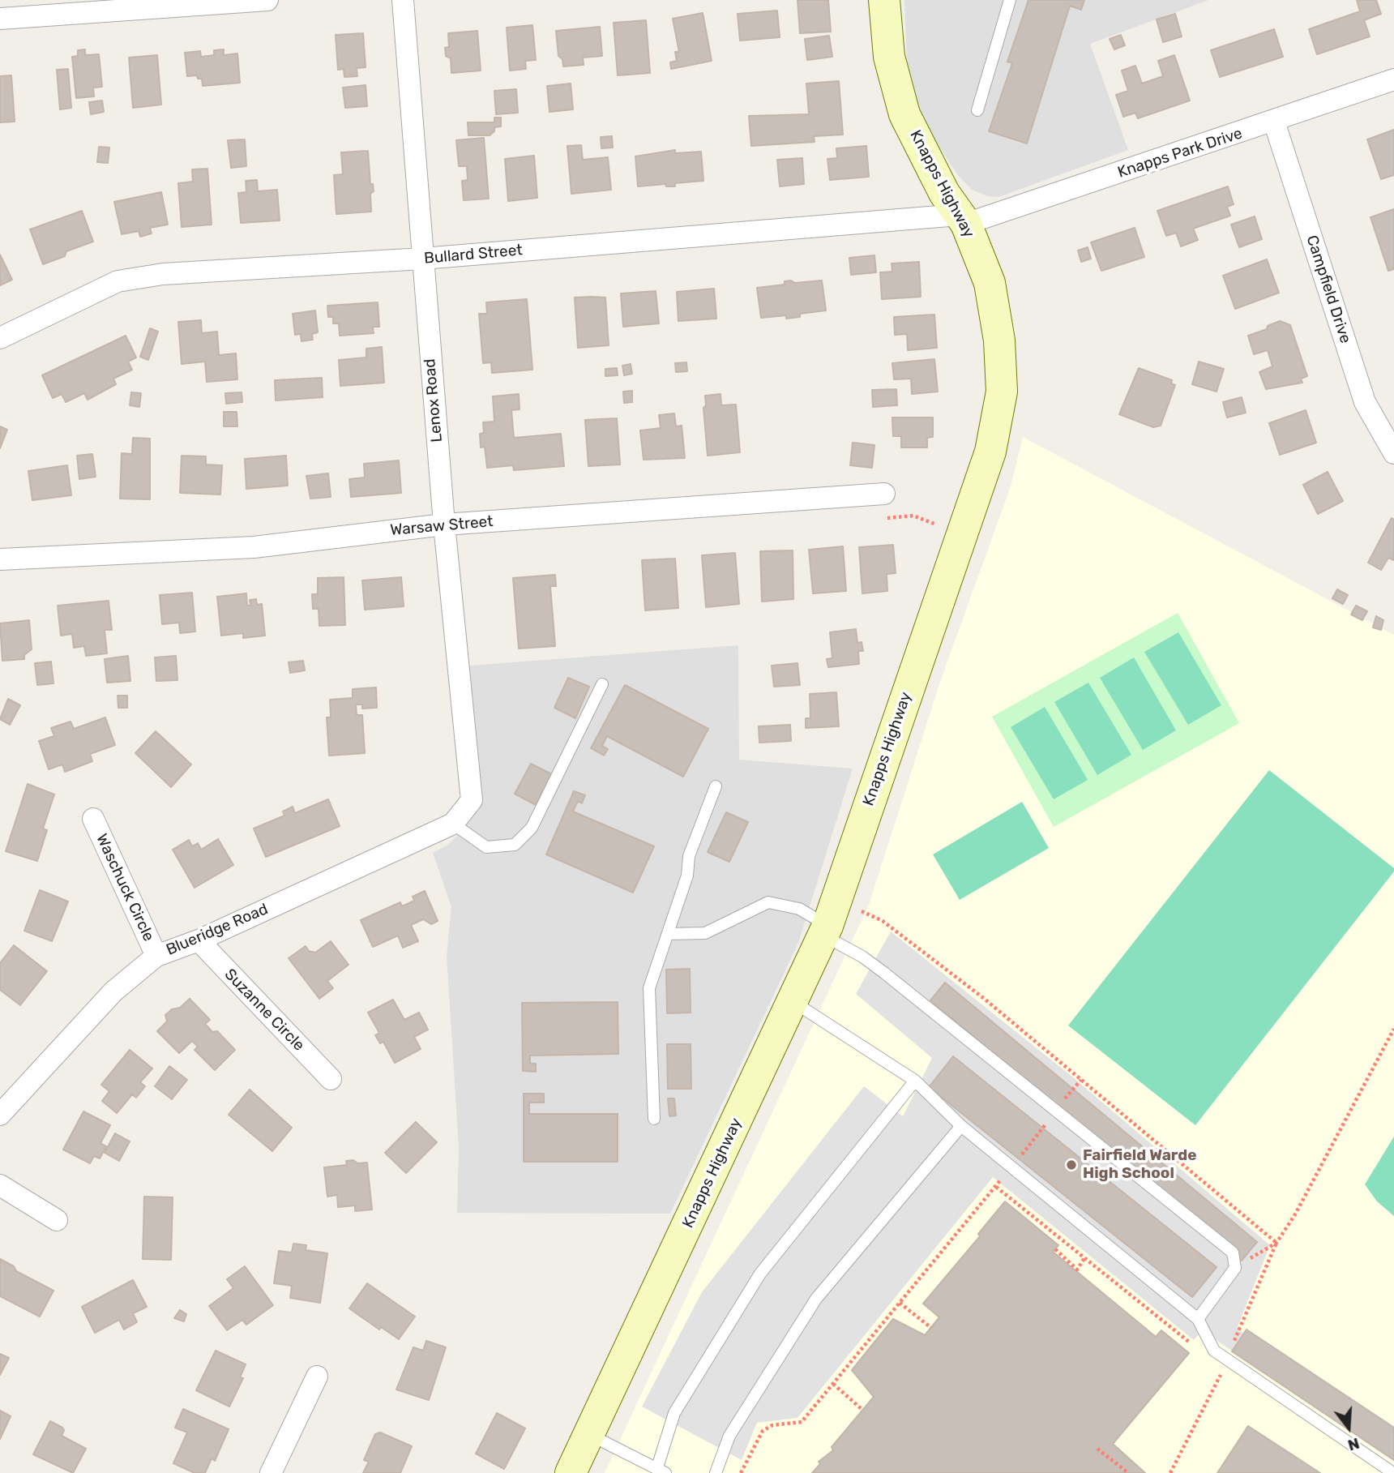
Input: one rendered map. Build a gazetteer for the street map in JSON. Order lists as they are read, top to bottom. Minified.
{"streets":{"street":["Knapps Park Drive","Knapps Highway","Bullard Street","Campfield Drive","Lenox Road","Warsaw Street","Waschuck Circle","Blueridge Road","Suzanne Circle"]},"crossings":[["Knapps Park Drive","Knapps Highway"],["Knapps Park Drive","Bullard Street"],["Knapps Park Drive","Campfield Drive"],["Knapps Highway","Bullard Street"],["Bullard Street","Lenox Road"],["Lenox Road","Warsaw Street"],["Lenox Road","Blueridge Road"],["Waschuck Circle","Blueridge Road"],["Blueridge Road","Suzanne Circle"]],"places":["Fairfield Warde High School"],"north":"bottom"}
